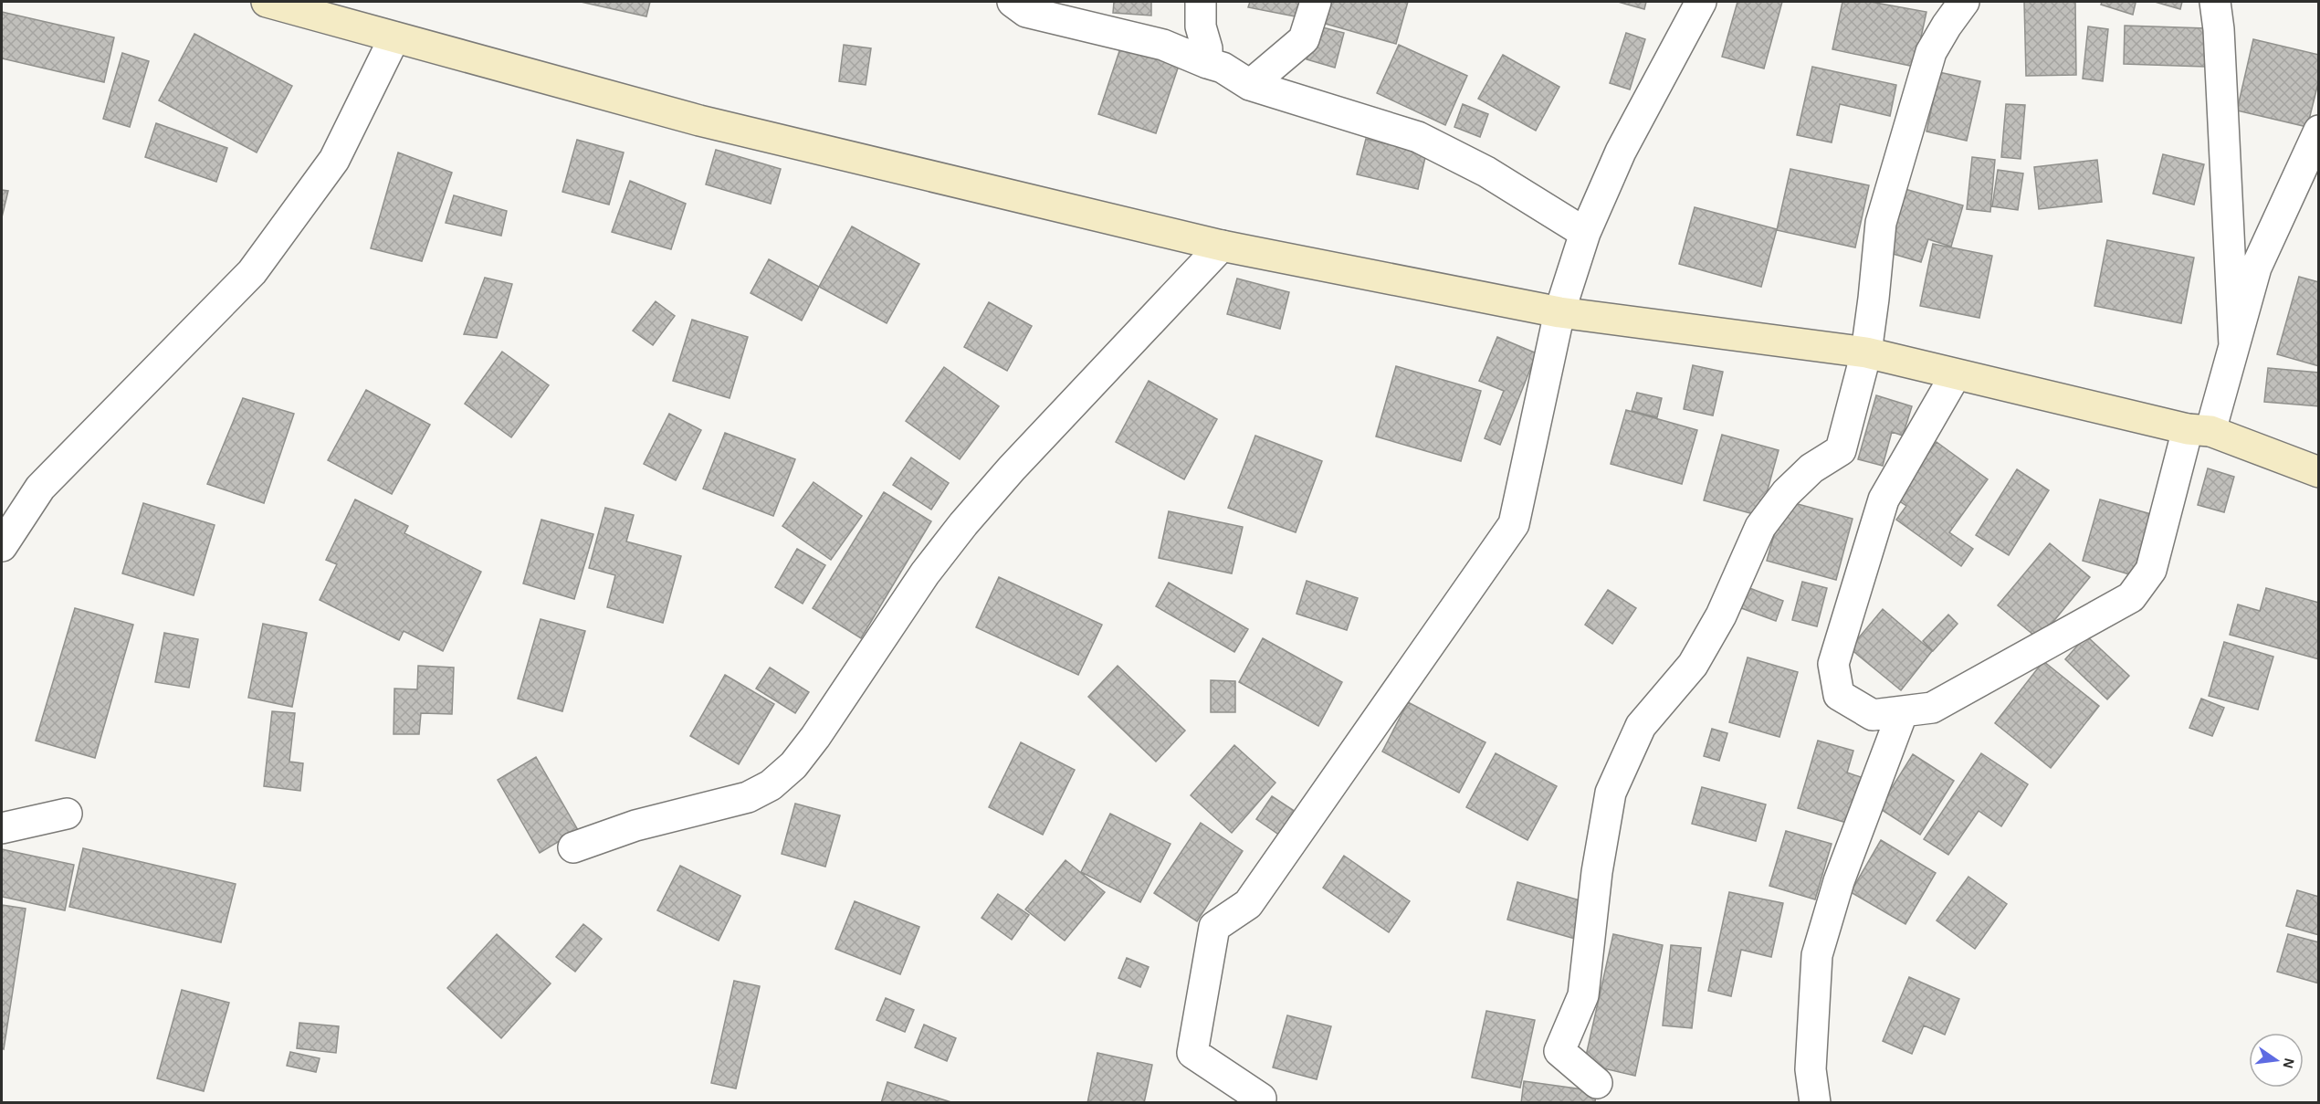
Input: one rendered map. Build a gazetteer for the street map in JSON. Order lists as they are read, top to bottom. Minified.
{"north":"right"}
